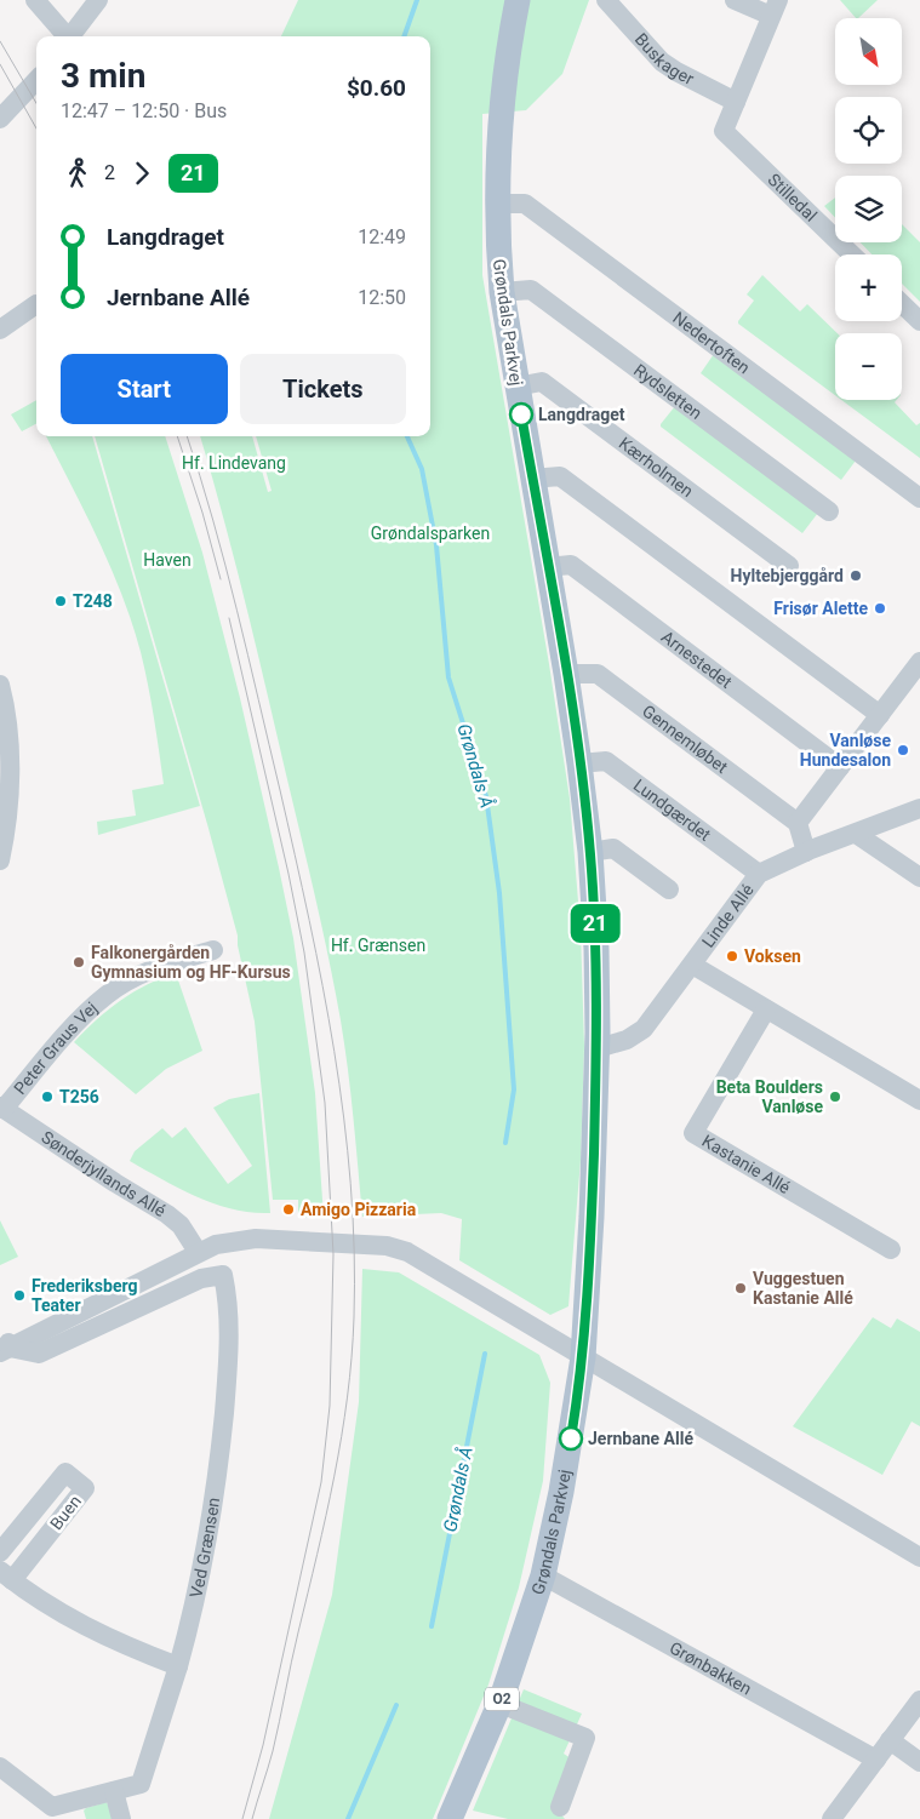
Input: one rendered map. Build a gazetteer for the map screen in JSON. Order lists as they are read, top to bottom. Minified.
{"streets":{"main road":["Grøndals Parkvej","O2"],"street":["Buskager","Stilledal","Nedertoften","Rydsletten","Kærholmen","Arnestedet","Gennemløbet","Lundgærdet","Linde Allé","Peter Graus Vej","Kastanie Allé","Sønderjyllands Allé","Buen","Ved Grænsen","Grønbakken"]},"crossings":[["Buskager","Stilledal"],["Grøndals Parkvej","Nedertoften"],["Grøndals Parkvej","Rydsletten"],["Grøndals Parkvej","Kærholmen"],["Grøndals Parkvej","Arnestedet"],["Grøndals Parkvej","Gennemløbet"],["Grøndals Parkvej","Lundgærdet"],["Grøndals Parkvej","Linde Allé"],["Grøndals Parkvej","Grønbakken"],["Lundgærdet","Linde Allé"],["Peter Graus Vej","Sønderjyllands Allé"],["Buen","Ved Grænsen"]],"water":["Grøndals Å"],"parks":["Hf. Lindevang","Grøndalsparken","Haven","Hf. Grænsen"],"places":["Langdraget","Hyltebjerggård","T248","Frisør Alette","Vanløse Hundesalon","Voksen","Falkonergården Gymnasium og HF-Kursus","T256","Beta Boulders Vanløse","Amigo Pizzaria","Vuggestuen Kastanie Allé","Frederiksberg Teater","Jernbane Allé"],"lines":["bus line 21"],"north":"bottom right","page":{"on_map":"21","map_buttons":["+","−"],"heading":["3 min","12:47 – 12:50 · Bus","$0.60"],"legs":["2","21"],"list":[{"name":"Langdraget","value":"12:49"},{"name":"Jernbane Allé","value":"12:50"}],"buttons":["Start","Tickets"]}}
